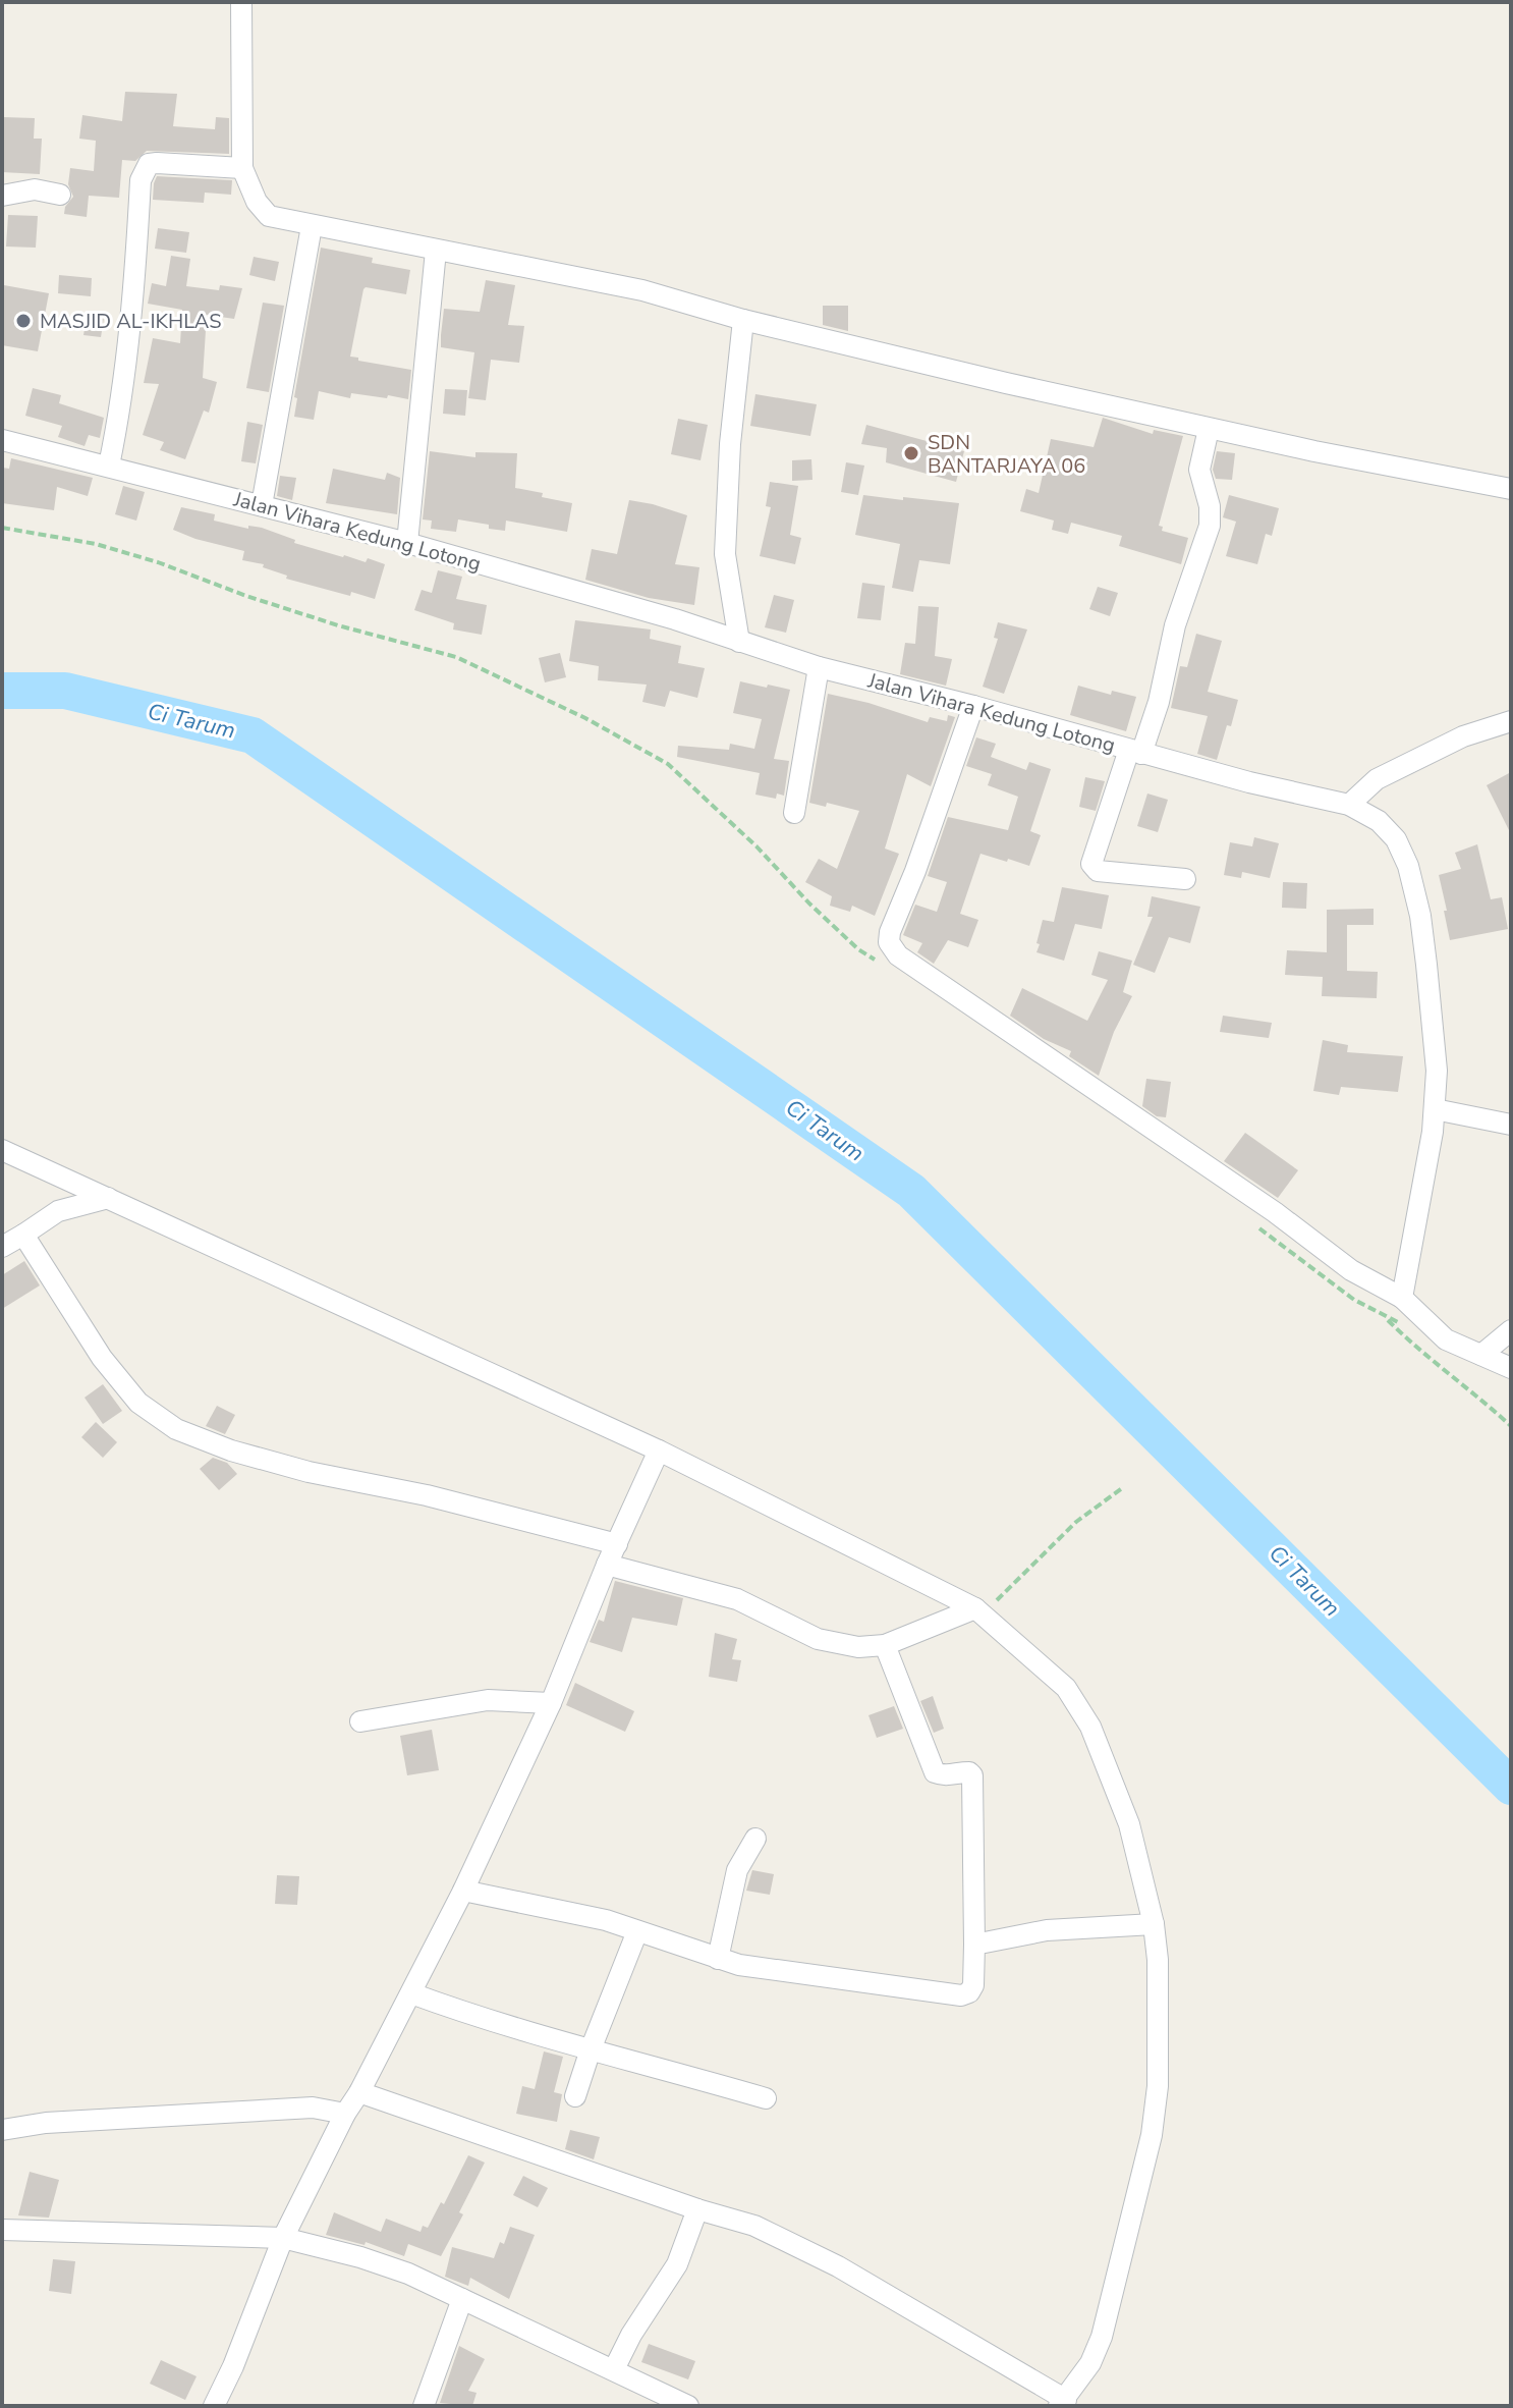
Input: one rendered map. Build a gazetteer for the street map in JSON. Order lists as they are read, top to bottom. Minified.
{"streets":{"street":["Jalan Vihara Kedung Lotong"]},"water":["Ci Tarum"],"places":["MASJID AL-IKHLAS","SDN BANTARJAYA 06"]}
